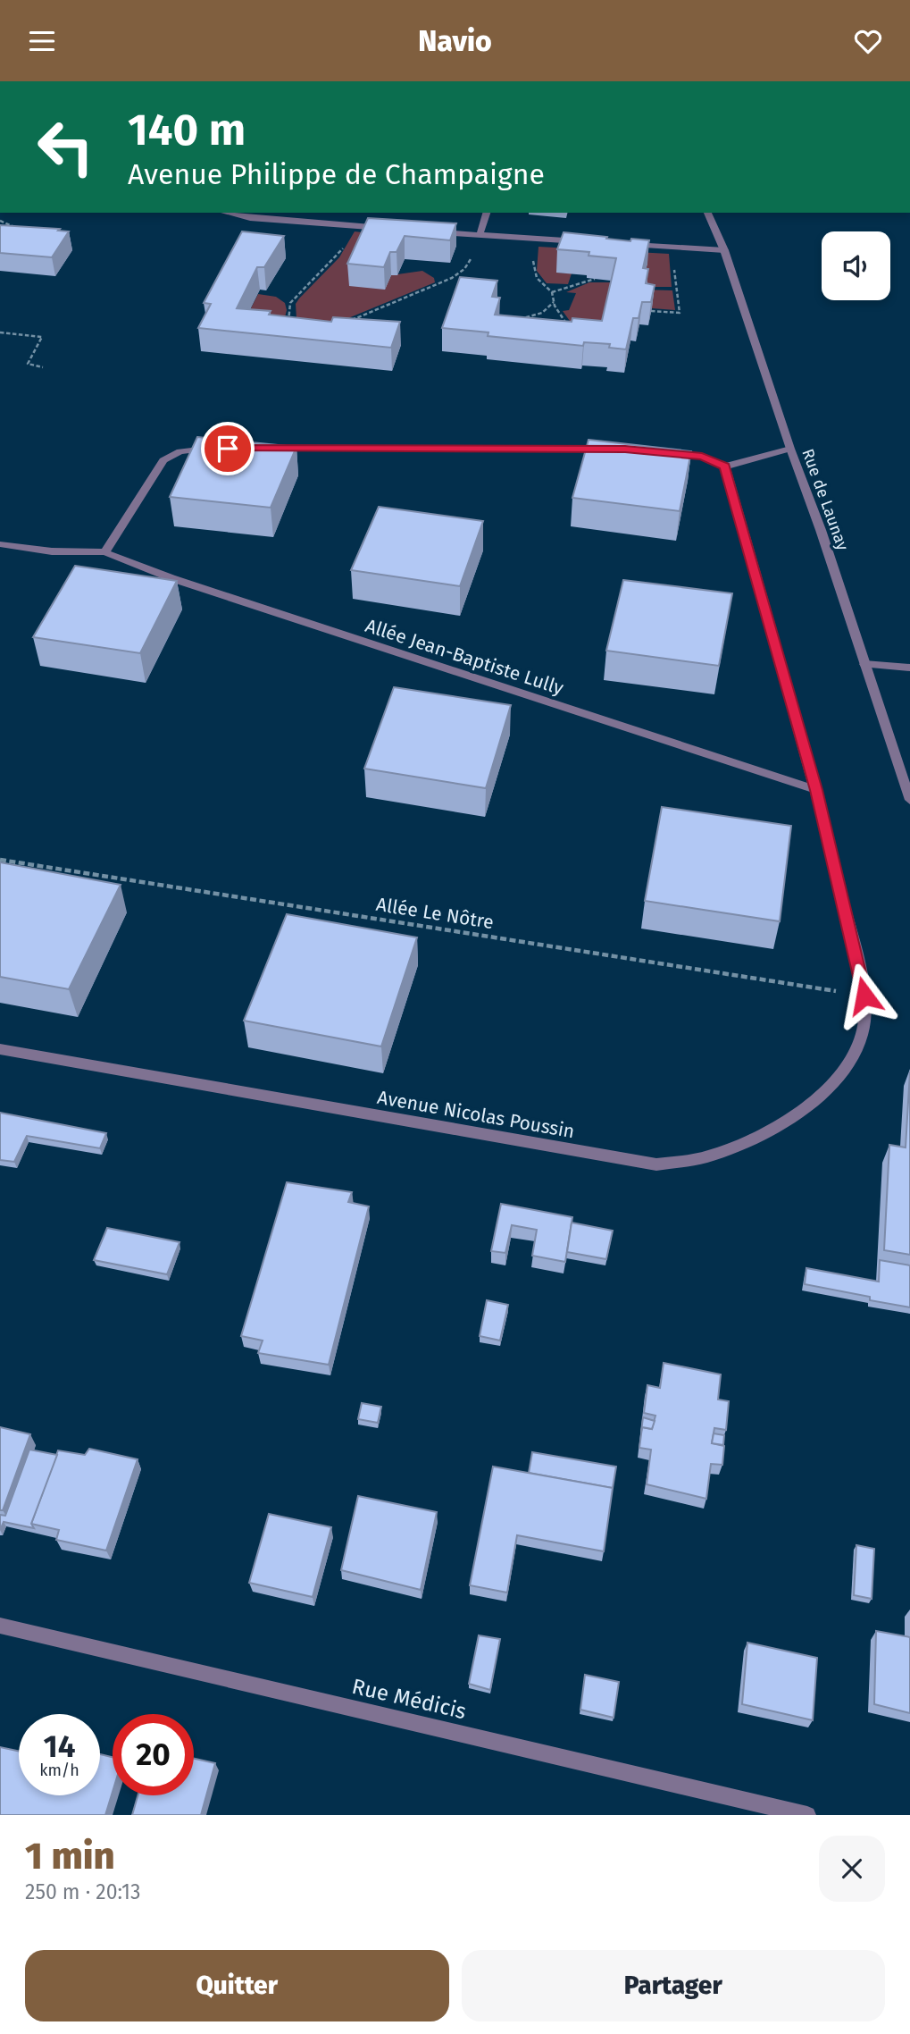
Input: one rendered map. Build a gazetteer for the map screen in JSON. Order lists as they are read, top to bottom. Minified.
{"streets":{"street":["Rue de Launay","Allée Jean-Baptiste Lully","Avenue Nicolas Poussin","Rue Médicis"],"path":["Allée Le Nôtre"]},"crossings":[["Allée Jean-Baptiste Lully","Avenue Nicolas Poussin"],["Allée Le Nôtre","Avenue Nicolas Poussin"]],"page":{"header":"Navio","turn":["140 m","Avenue Philippe de Champaigne"],"speed":"14 km/h","limit":"20","heading":["1 min","250 m · 20:13"],"buttons":["Quitter","Partager"]}}
